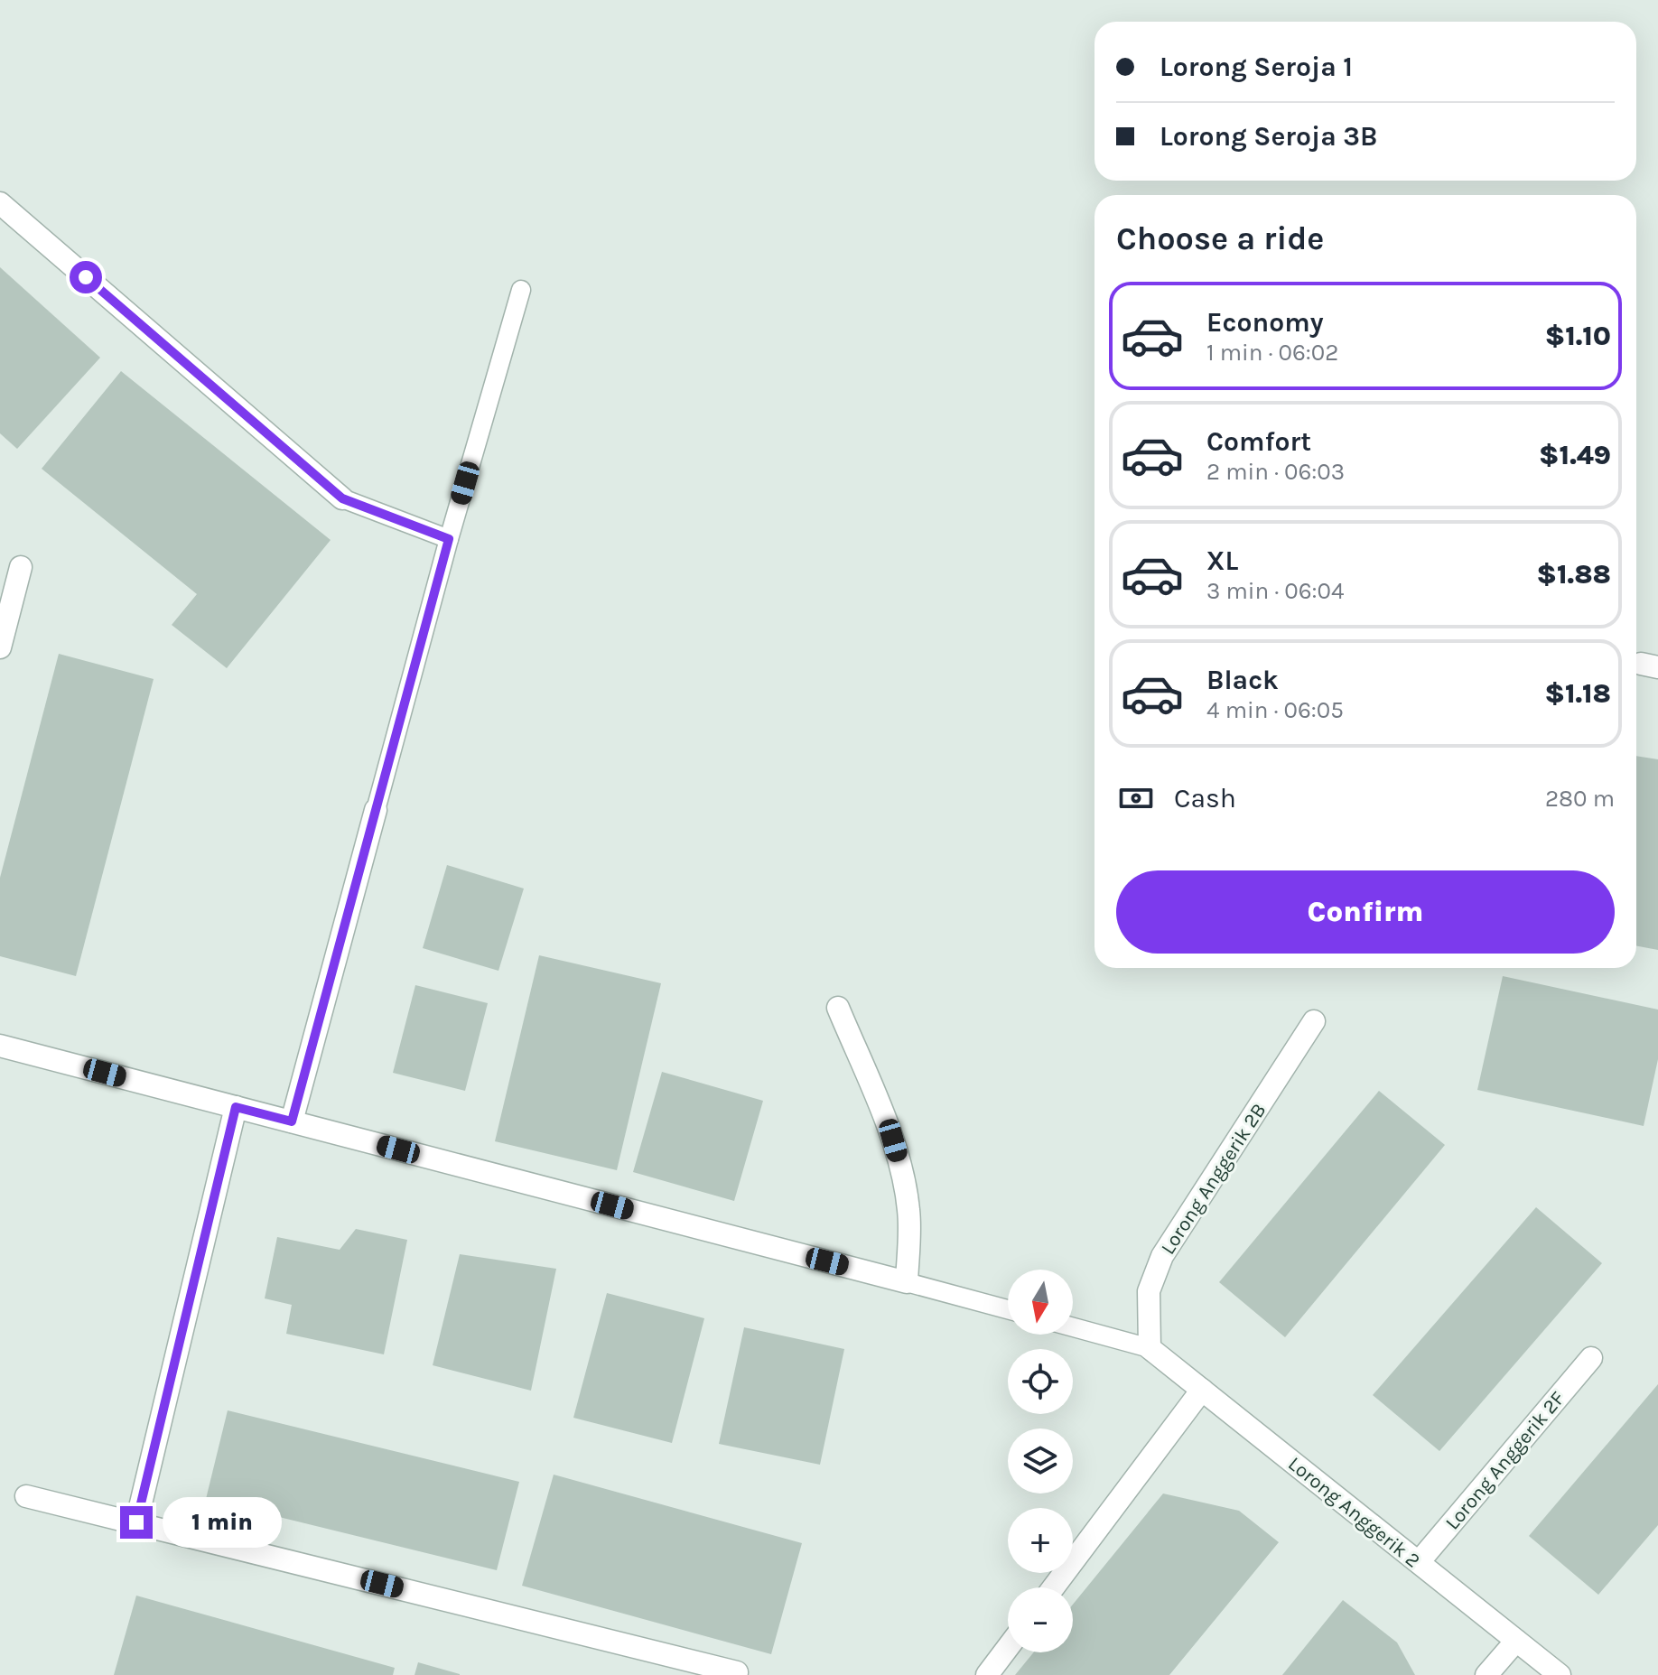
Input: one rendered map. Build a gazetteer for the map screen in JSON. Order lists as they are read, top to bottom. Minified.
{"streets":{"street":["Lorong Anggerik 2B","Lorong Anggerik 2F","Lorong Anggerik 2"]},"crossings":[["Lorong Anggerik 2B","Lorong Anggerik 2"],["Lorong Anggerik 2F","Lorong Anggerik 2"]],"north":"bottom","page":{"banner":["Lorong Seroja 1","Lorong Seroja 3B"],"heading":"Choose a ride","list":[{"name":"Economy","note":"1 min · 06:02","value":"$1.10"},{"name":"Comfort","note":"2 min · 06:03","value":"$1.49"},{"name":"XL","note":"3 min · 06:04","value":"$1.88"},{"name":"Black","note":"4 min · 06:05","value":"$1.18"}],"pay":["Cash","280 m"],"buttons":"Confirm","map_buttons":["+","−"],"bubble":"1 min"}}
